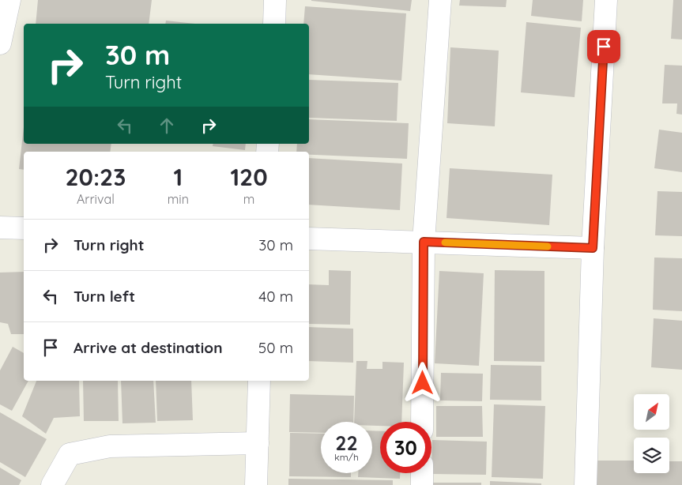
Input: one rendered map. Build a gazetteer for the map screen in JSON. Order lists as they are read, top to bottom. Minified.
{"north":"top right","page":{"turn":["30 m","Turn right"],"eta":["20:23","Arrival","1","min","120","m"],"list":[{"name":"Turn right","value":"30 m"},{"name":"Turn left","value":"40 m"},{"name":"Arrive at destination","value":"50 m"}],"speed":"22 km/h","limit":"30"}}
